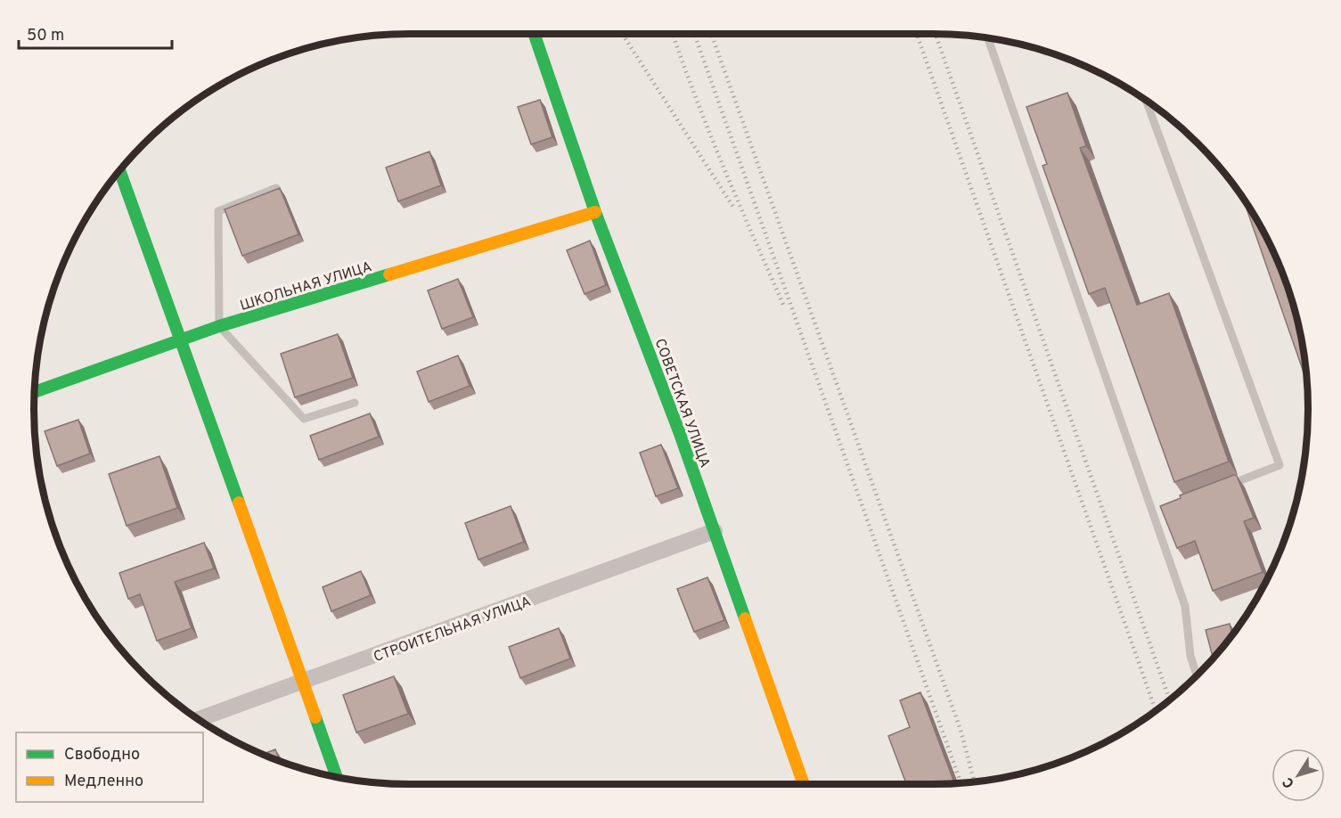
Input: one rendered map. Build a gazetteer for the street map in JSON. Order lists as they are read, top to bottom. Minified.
{"streets":{"street":["ШКОЛЬНАЯ УЛИЦА","СОВЕТСКАЯ УЛИЦА","СТРОИТЕЛЬНАЯ УЛИЦА"]},"crossings":[["ШКОЛЬНАЯ УЛИЦА","СОВЕТСКАЯ УЛИЦА"],["СОВЕТСКАЯ УЛИЦА","СТРОИТЕЛЬНАЯ УЛИЦА"]],"legend":["Свободно","Медленно"],"scale_bar":"50 m","north":"bottom left"}
